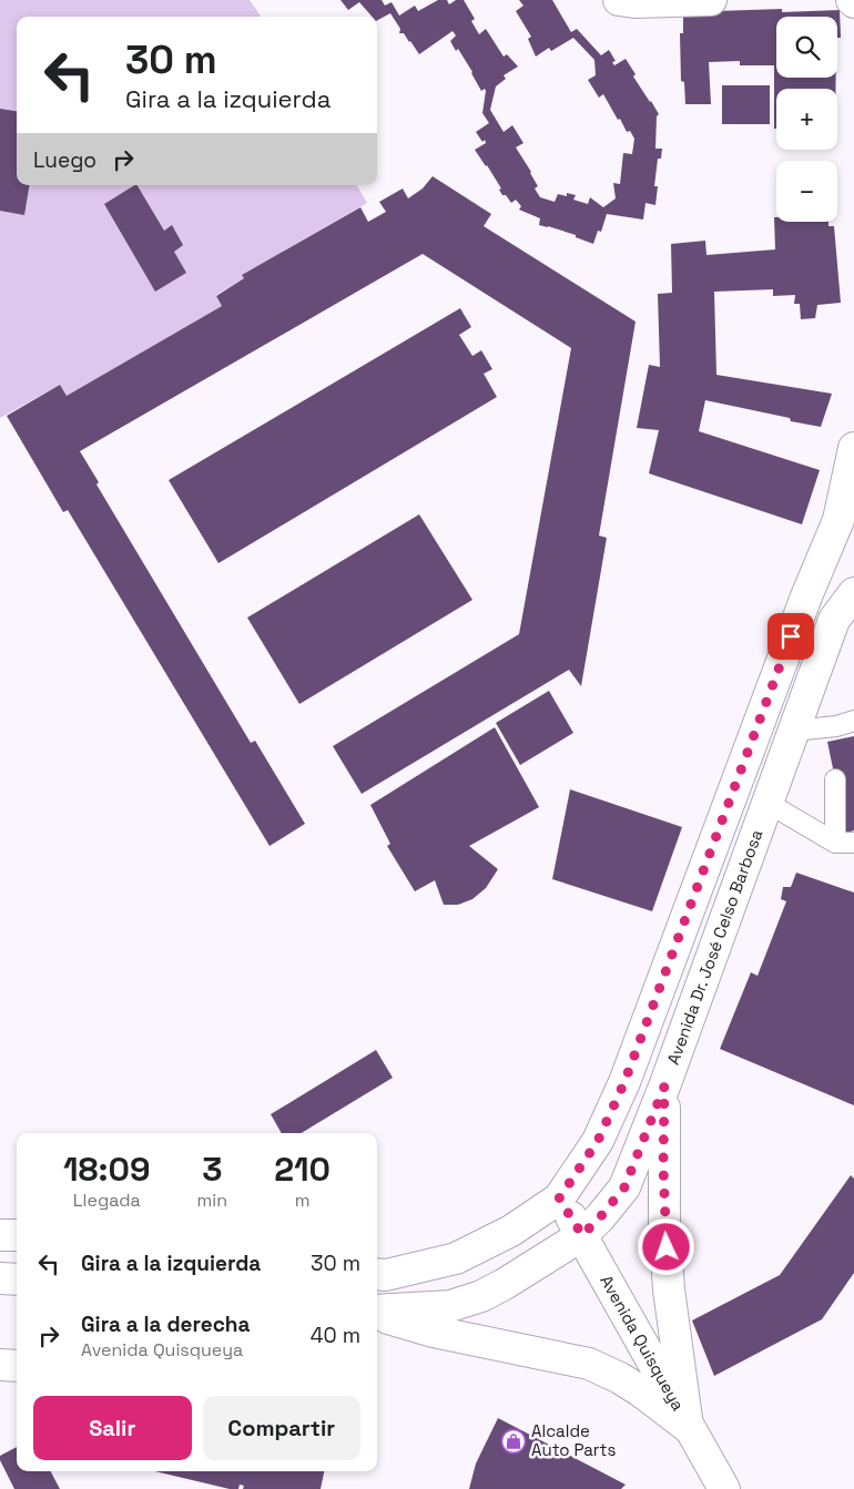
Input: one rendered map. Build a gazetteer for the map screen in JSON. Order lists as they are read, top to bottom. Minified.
{"streets":{"street":["Avenida Dr. José Celso Barbosa","Avenida Quisqueya"]},"crossings":[["Avenida Dr. José Celso Barbosa","Avenida Quisqueya"]],"places":{"shop":["Alcalde Auto Parts"]},"page":{"map_buttons":["+","−"],"turn":["30 m","Gira a la izquierda"],"then":"Luego","eta":["18:09","Llegada","3","min","210","m"],"list":[{"name":"Gira a la izquierda","value":"30 m"},{"name":"Gira a la derecha","note":"Avenida Quisqueya","value":"40 m"}],"buttons":["Salir","Compartir"]}}
